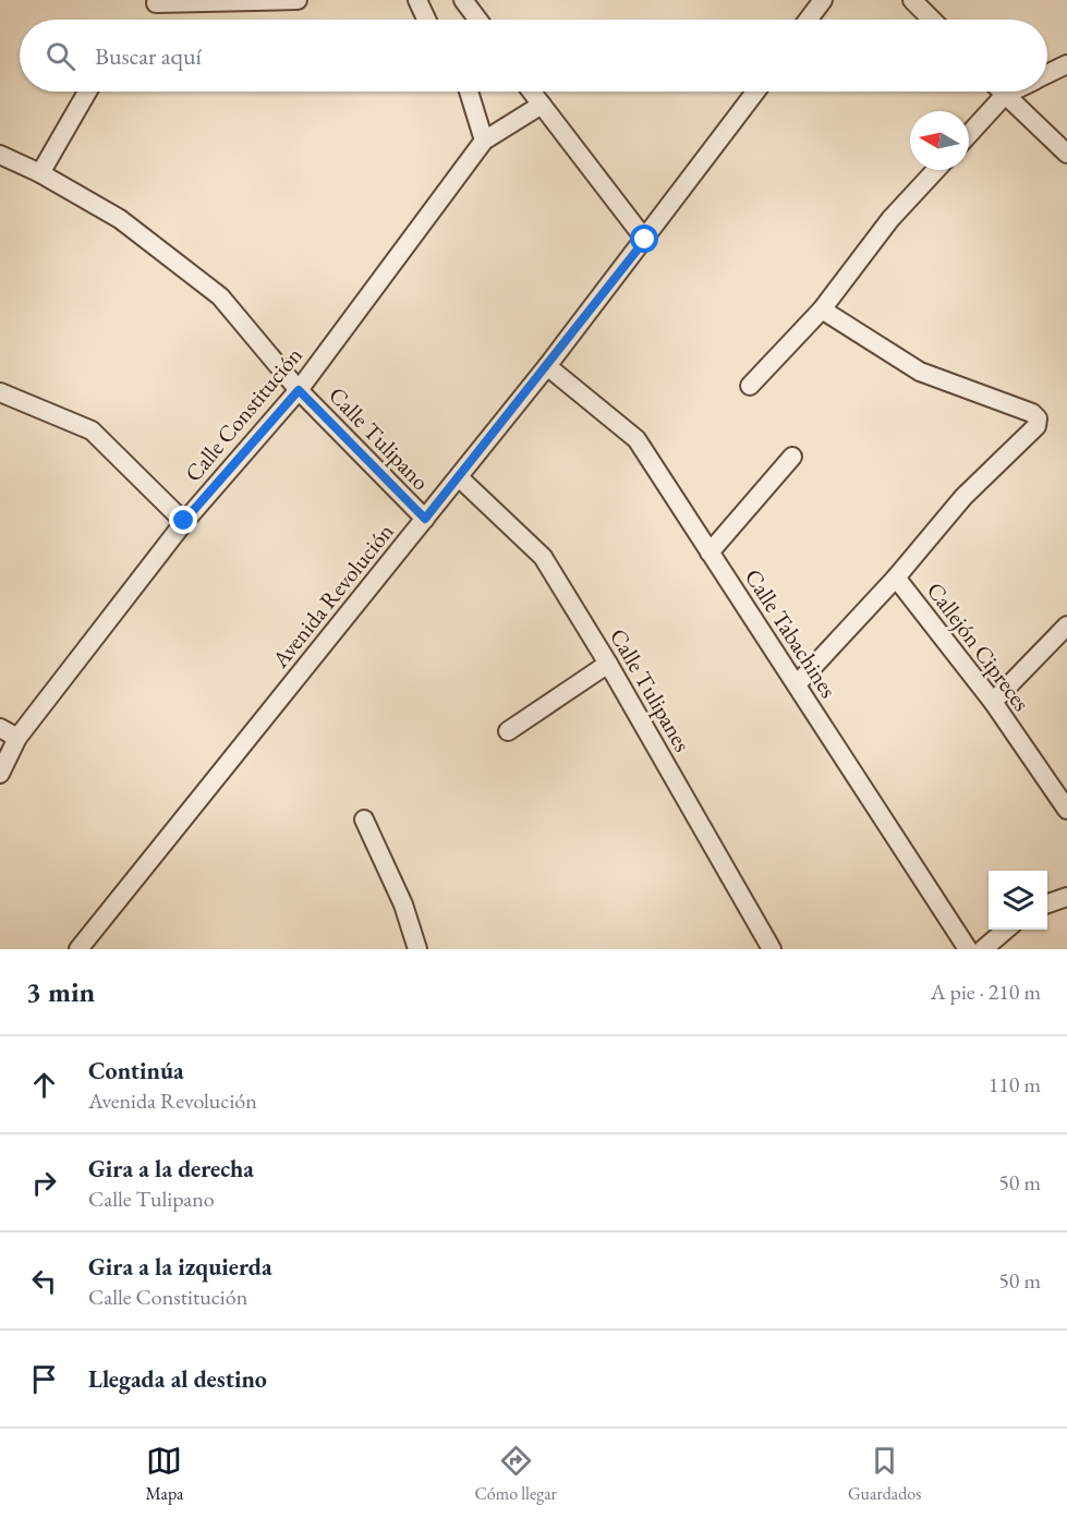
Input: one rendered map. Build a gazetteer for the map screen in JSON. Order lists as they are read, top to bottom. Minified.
{"streets":{"street":["Calle Constitución","Calle Tulipano","Avenida Revolución","Calle Tabachines","Callejón Cipreces","Calle Tulipanes"]},"crossings":[["Calle Constitución","Calle Tulipano"],["Calle Tulipano","Avenida Revolución"],["Avenida Revolución","Calle Tabachines"],["Avenida Revolución","Calle Tulipanes"]],"north":"left","page":{"search":"Buscar aquí","heading":["3 min","A pie · 210 m"],"list":[["Continúa","Avenida Revolución","110 m"],["Gira a la derecha","Calle Tulipano","50 m"],["Gira a la izquierda","Calle Constitución","50 m"],"Llegada al destino"],"nav":["Mapa","Cómo llegar","Guardados"]}}
